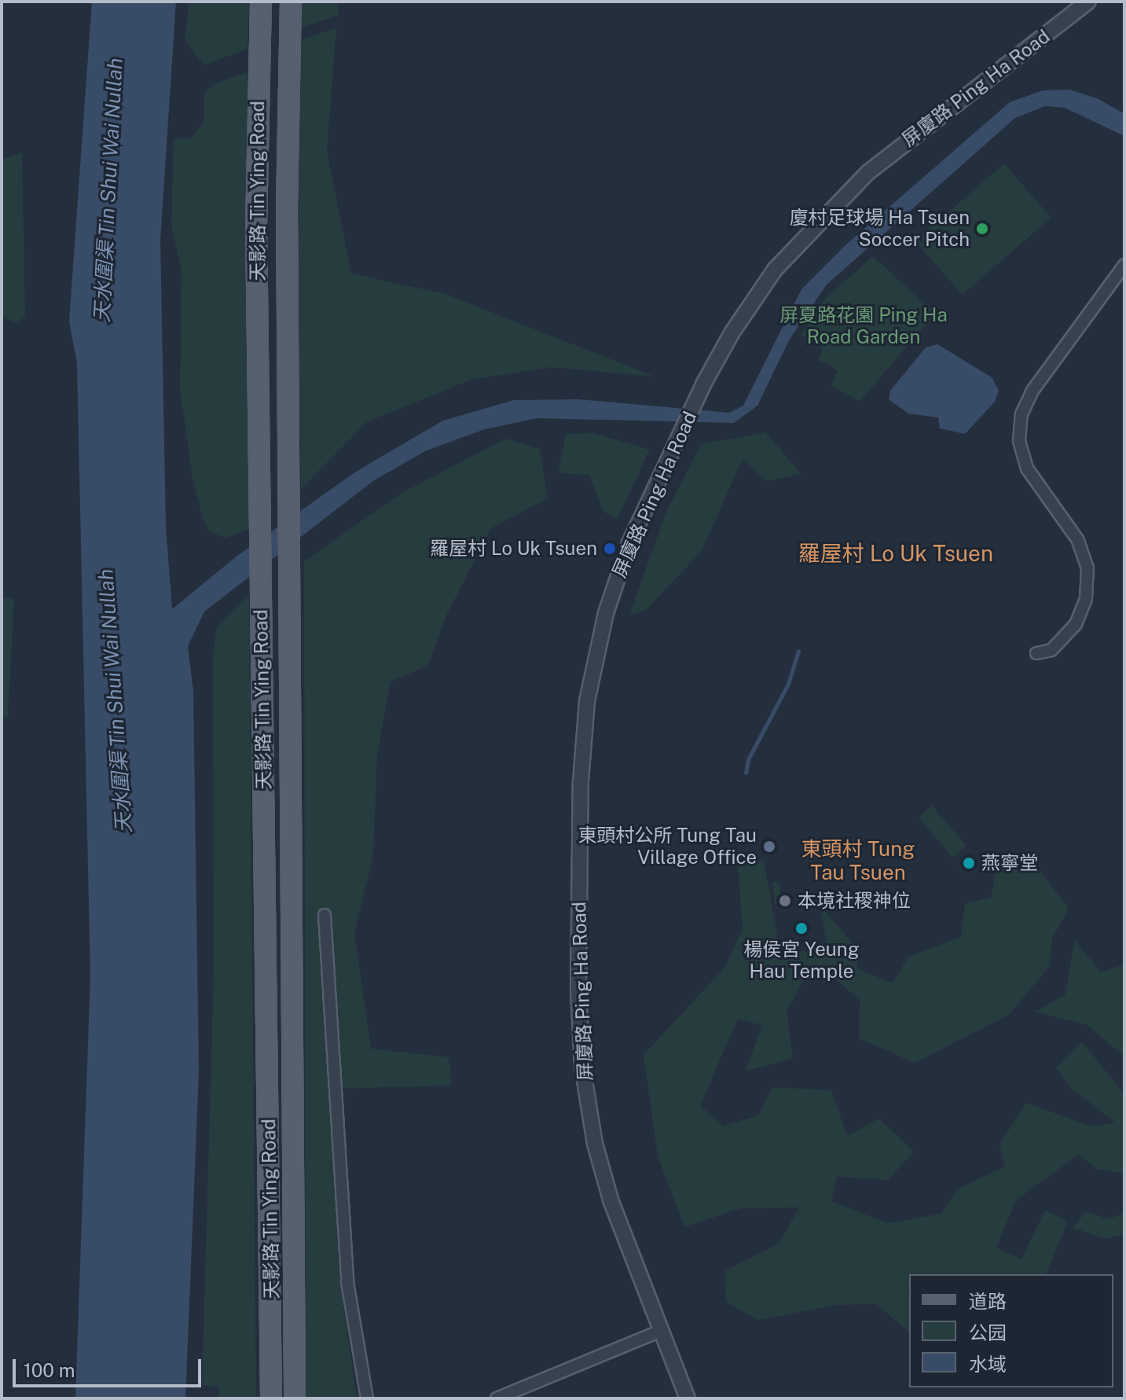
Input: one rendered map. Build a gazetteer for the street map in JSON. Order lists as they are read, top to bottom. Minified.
{"streets":{"main road":["天影路 Tin Ying Road"],"street":["屏廈路 Ping Ha Road"]},"districts":["羅屋村 Lo Uk Tsuen","東頭村 Tung Tau Tsuen"],"water":["天水圍渠 Tin Shui Wai Nullah"],"parks":["屏夏路花園 Ping Ha Road Garden"],"places":["廈村足球場 Ha Tsuen Soccer Pitch","羅屋村 Lo Uk Tsuen","東頭村公所 Tung Tau Village Office","燕寧堂","本境社稷神位","楊侯宮 Yeung Hau Temple"],"legend":["道路","公园","水域"],"scale_bar":"100 m"}
